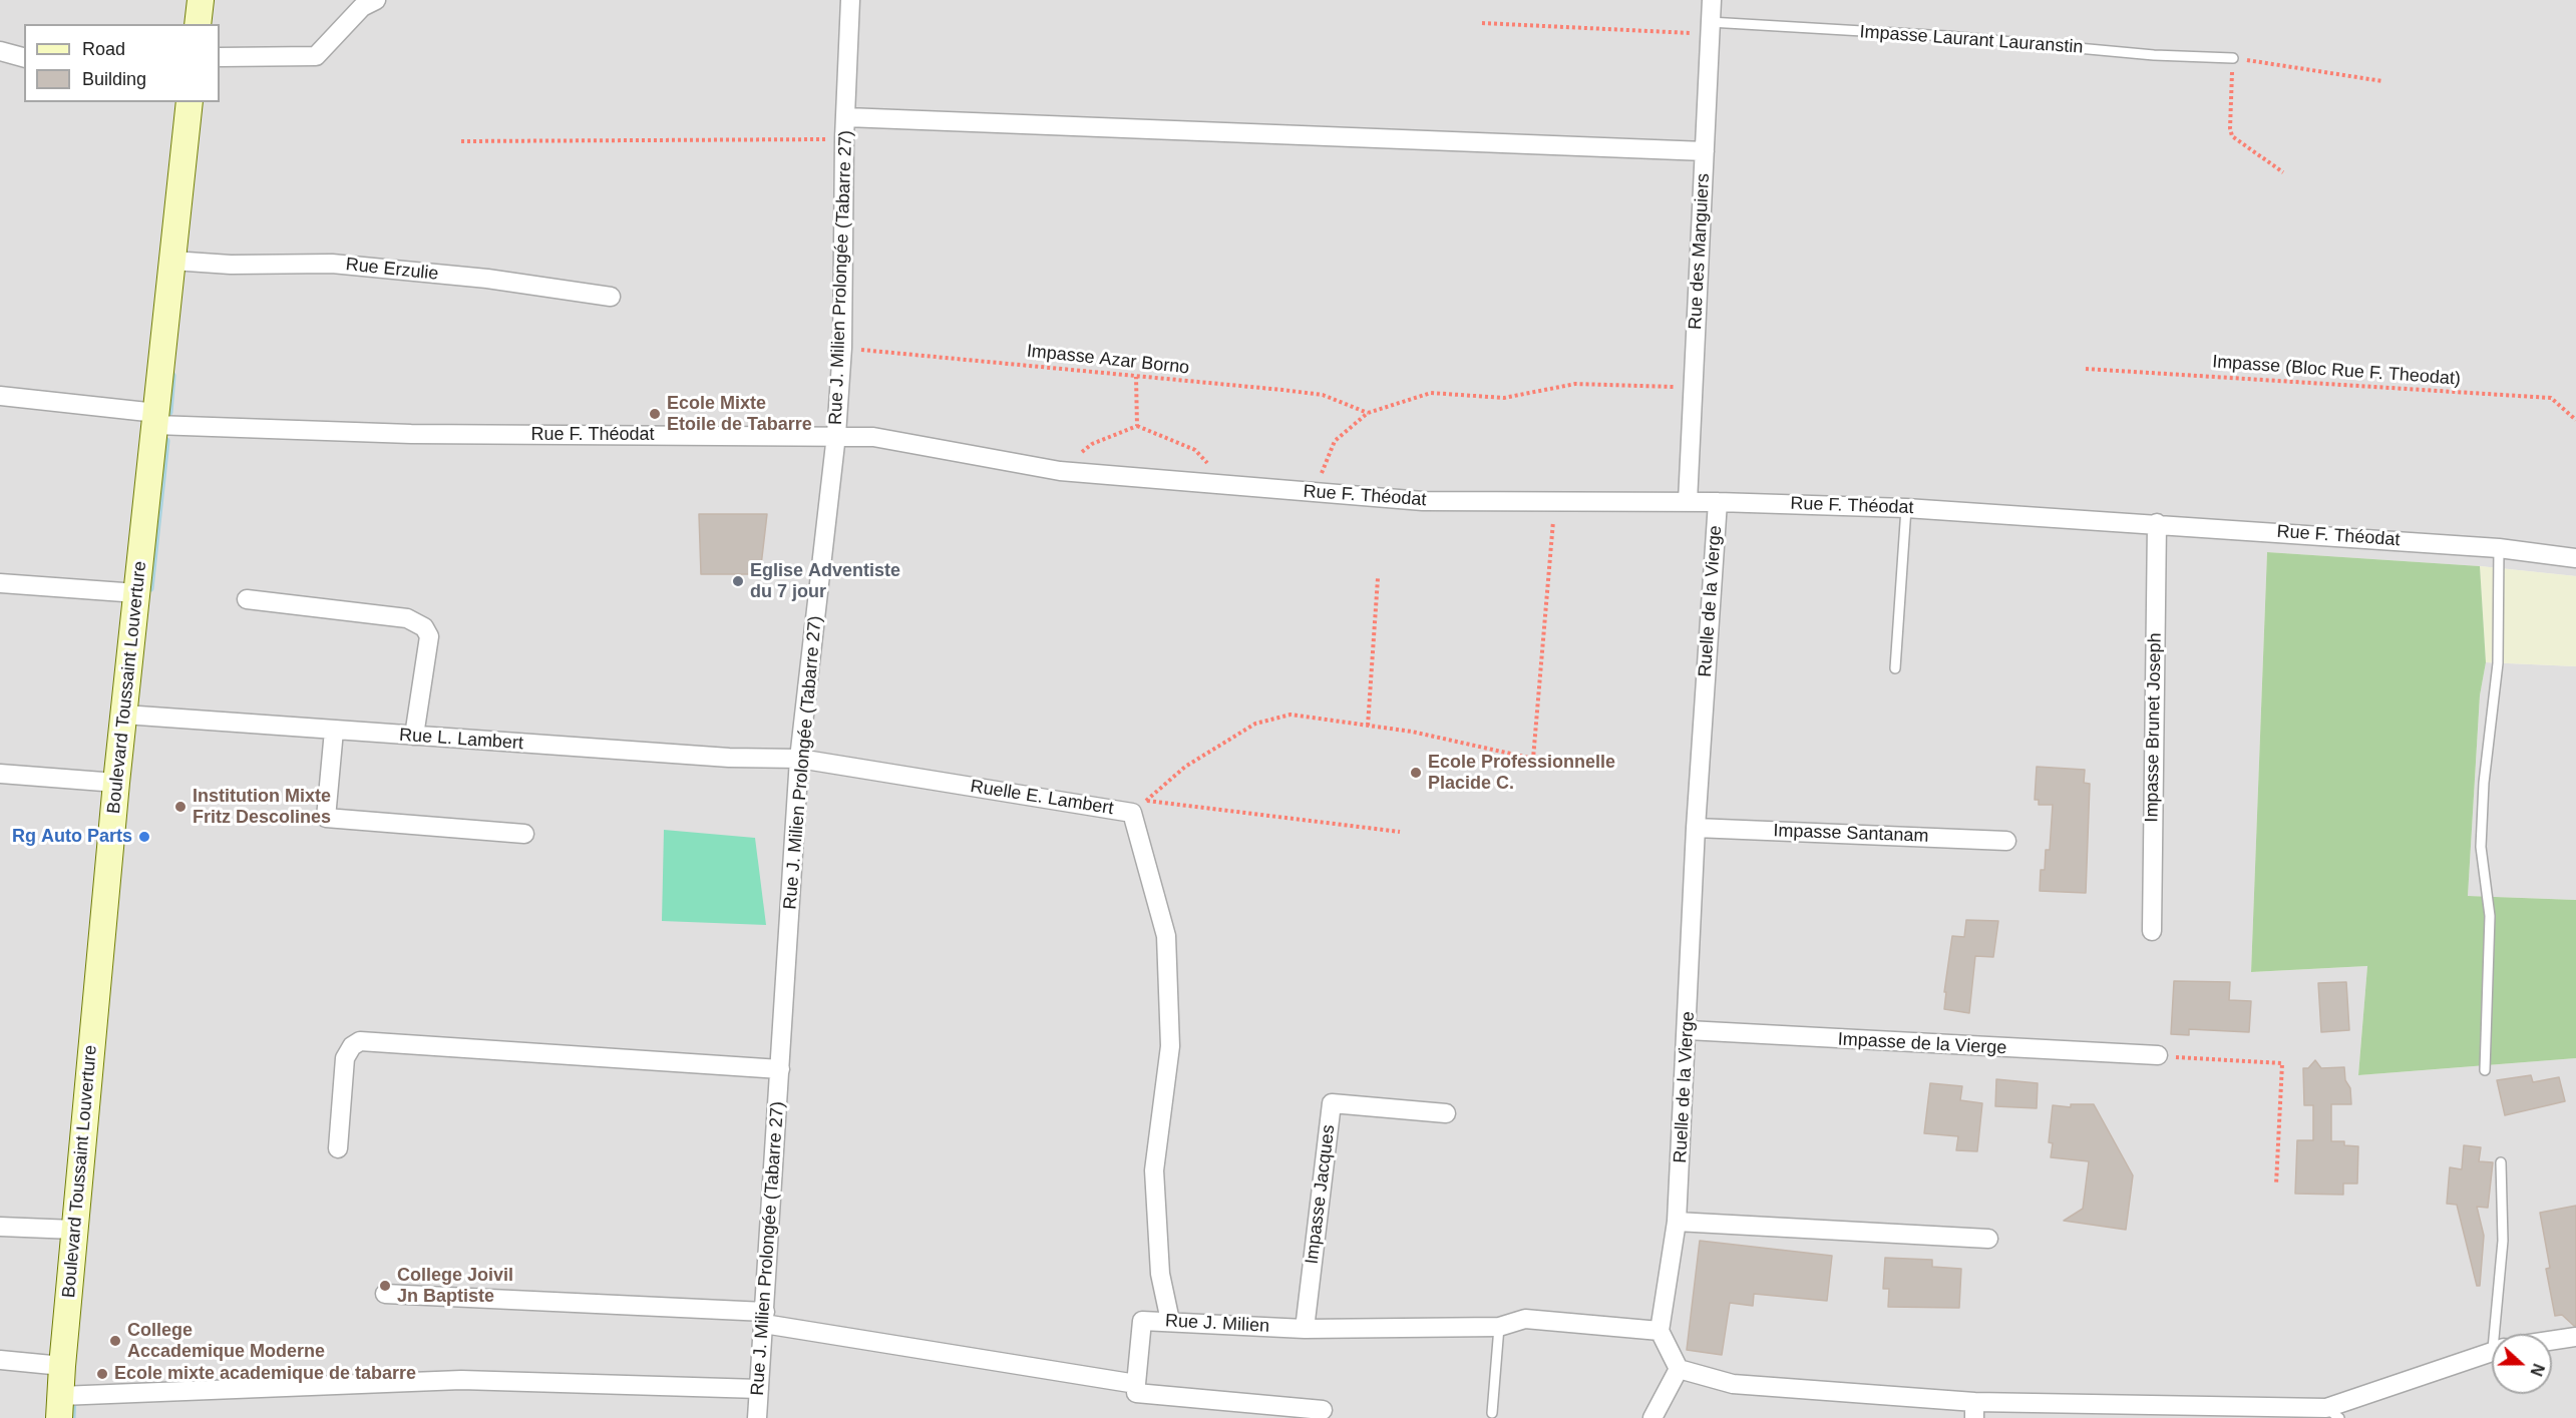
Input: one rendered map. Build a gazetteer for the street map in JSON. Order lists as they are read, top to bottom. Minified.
{"streets":{"main road":["Boulevard Toussaint Louverture"],"street":["Rue des Manguiers","Rue Erzulie","Rue J. Milien Prolongée (Tabarre 27)","Rue F. Théodat","Ruelle de la Vierge","Impasse Brunet Joseph","Rue L. Lambert","Ruelle E. Lambert","Impasse Santanam","Impasse de la Vierge","Impasse Jacques","Rue J. Milien"],"lane":["Impasse Laurant Lauranstin"],"path":["Impasse Azar Borno","Impasse (Bloc Rue F. Theodat)"]},"crossings":[["Impasse Laurant Lauranstin","Rue des Manguiers"],["Rue des Manguiers","Rue F. Théodat"],["Rue Erzulie","Boulevard Toussaint Louverture"],["Rue J. Milien Prolongée (Tabarre 27)","Impasse Azar Borno"],["Rue J. Milien Prolongée (Tabarre 27)","Rue F. Théodat"],["Rue J. Milien Prolongée (Tabarre 27)","Rue L. Lambert"],["Rue J. Milien Prolongée (Tabarre 27)","Ruelle E. Lambert"],["Rue F. Théodat","Ruelle de la Vierge"],["Rue F. Théodat","Boulevard Toussaint Louverture"],["Rue F. Théodat","Impasse Brunet Joseph"],["Ruelle de la Vierge","Impasse Santanam"],["Ruelle de la Vierge","Impasse de la Vierge"],["Ruelle de la Vierge","Rue J. Milien"],["Boulevard Toussaint Louverture","Rue L. Lambert"],["Rue L. Lambert","Ruelle E. Lambert"],["Ruelle E. Lambert","Rue J. Milien"],["Impasse Jacques","Rue J. Milien"]],"places":["Ecole Mixte Etoile de Tabarre","Eglise Adventiste du 7 jour","Ecole Professionnelle Placide C.","Institution Mixte Fritz Descolines","Rg Auto Parts","College Joivil Jn Baptiste","College Accademique Moderne","Ecole mixte academique de tabarre"],"legend":["Road","Building"],"north":"right"}
